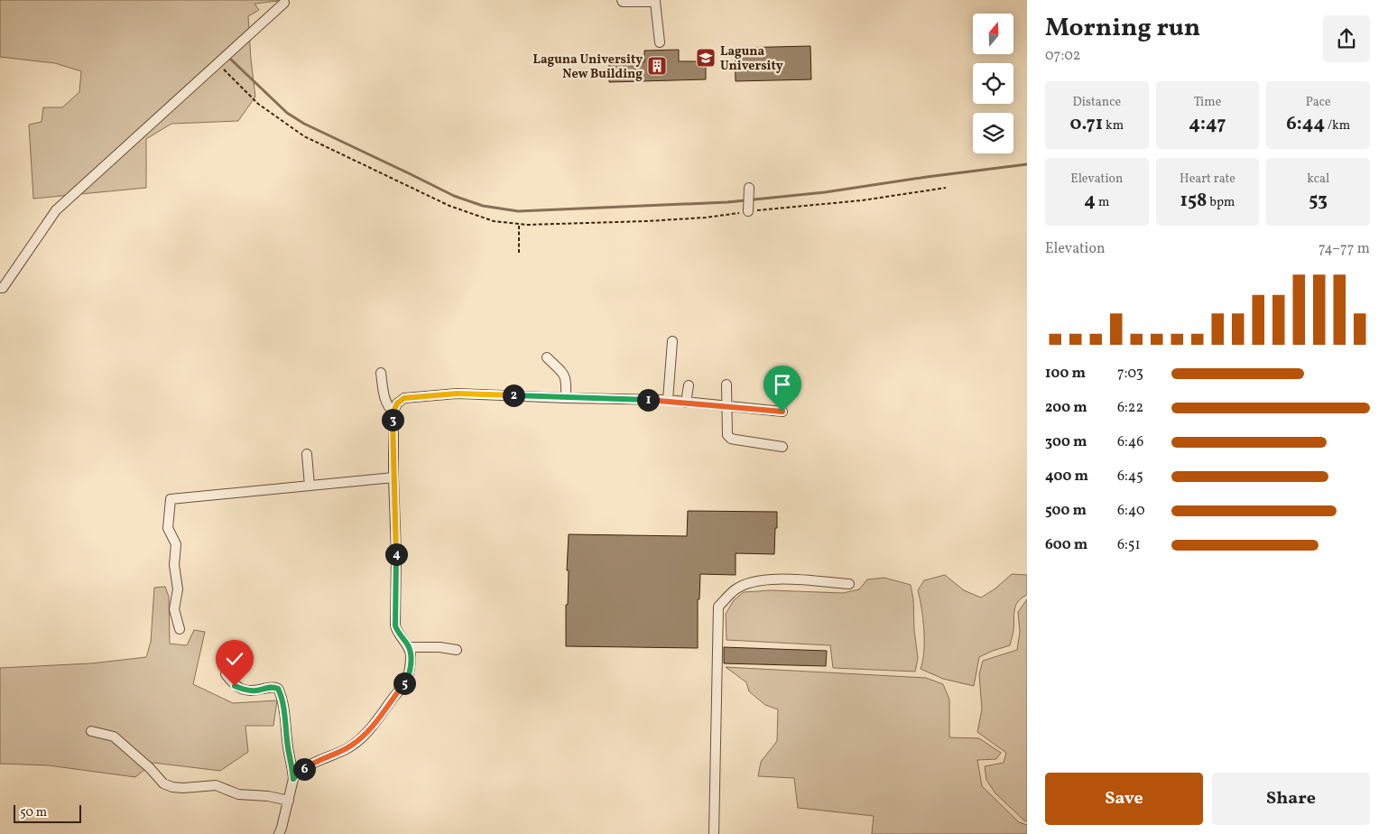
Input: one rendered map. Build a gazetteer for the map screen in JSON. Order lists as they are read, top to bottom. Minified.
{"places":{"school or university":["Laguna University"],"building":["Laguna University New Building"]},"scale_bar":"50 m","north":"top","page":{"heading":["Morning run","07:02"],"stats":[["Distance","0.71 km"],["Time","4:47"],["Pace","6:44 /km"],["Elevation","4 m"],["Heart rate","158 bpm"],["kcal","53"]],"chart":["Elevation","74–77 m"],"list":[{"name":"100 m","note":"7:03"},{"name":"200 m","note":"6:22"},{"name":"300 m","note":"6:46"},{"name":"400 m","note":"6:45"},{"name":"500 m","note":"6:40"},{"name":"600 m","note":"6:51"}],"pins":["2","1","3","4","5","6"],"buttons":["Save","Share"],"scale":"50 m"}}
